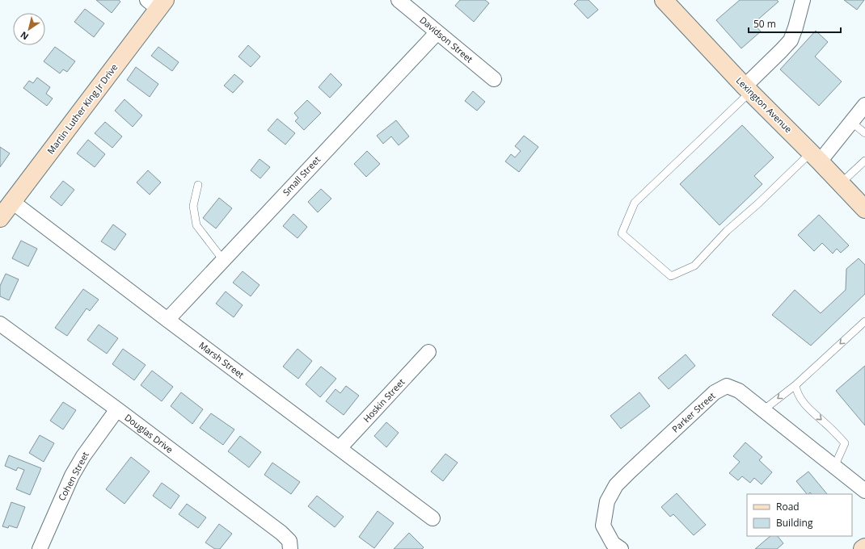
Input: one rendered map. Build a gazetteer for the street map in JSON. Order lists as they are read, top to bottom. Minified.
{"streets":{"main road":["Lexington Avenue","Martin Luther King Jr Drive"],"street":["Davidson Street","Small Street","Marsh Street","Hoskin Street","Parker Street","Douglas Drive","Cohen Street"]},"crossings":[["Davidson Street","Small Street"],["Martin Luther King Jr Drive","Marsh Street"],["Small Street","Marsh Street"],["Marsh Street","Hoskin Street"],["Douglas Drive","Cohen Street"]],"legend":["Road","Building"],"scale_bar":"50 m","north":"bottom left"}
